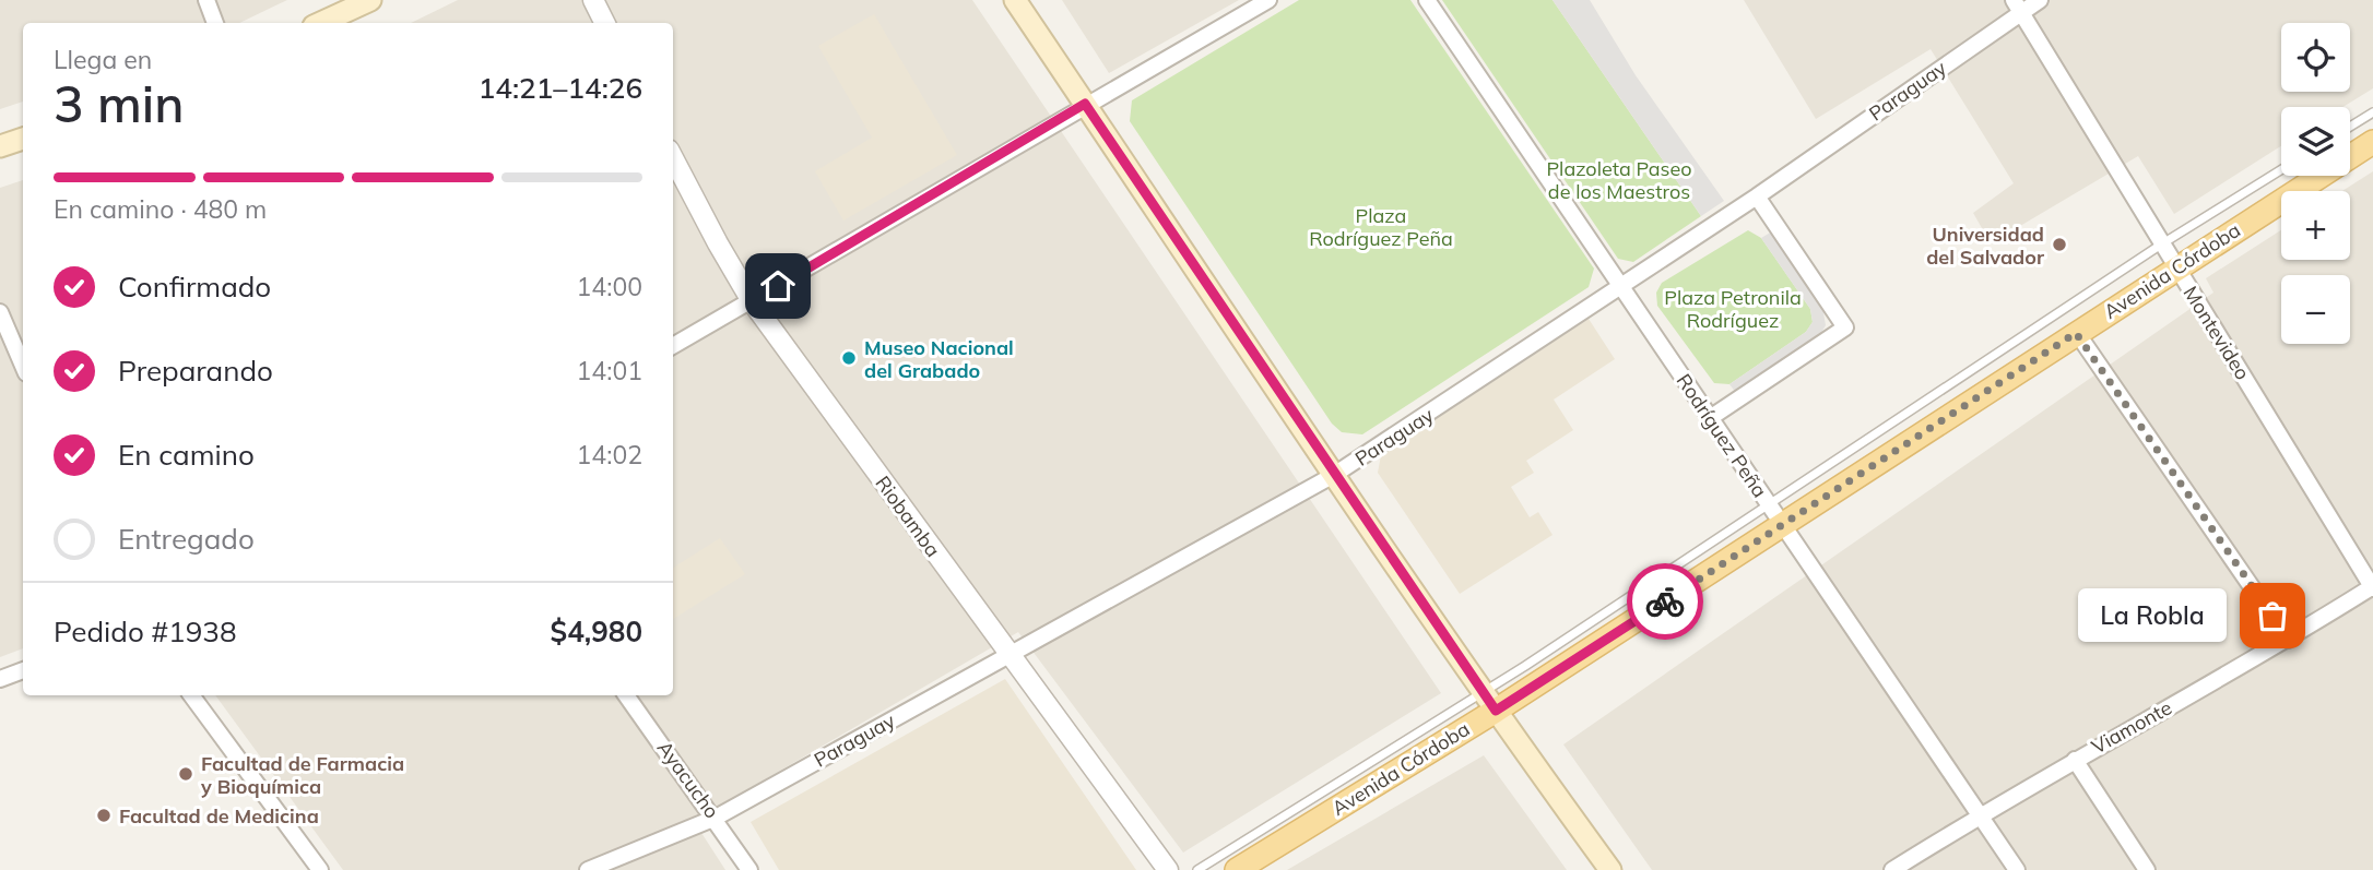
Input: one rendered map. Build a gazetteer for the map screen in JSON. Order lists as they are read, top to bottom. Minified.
{"streets":{"main road":["Avenida Córdoba"],"street":["Paraguay","Montevideo","Rodríguez Peña","Riobamba","Viamonte","Ayacucho"]},"crossings":[["Paraguay","Montevideo"],["Paraguay","Rodríguez Peña"],["Paraguay","Riobamba"],["Paraguay","Ayacucho"],["Avenida Córdoba","Montevideo"],["Avenida Córdoba","Rodríguez Peña"],["Montevideo","Viamonte"],["Rodríguez Peña","Viamonte"]],"parks":["Plazoleta Paseo de los Maestros","Plaza Rodríguez Peña","Plaza Petronila Rodríguez"],"places":["Universidad del Salvador","Museo Nacional del Grabado","La Robla","Facultad de Farmacia y Bioquímica","Facultad de Medicina"],"page":{"map_buttons":["+","−"],"heading":["3 min","Llega en","14:21–14:26"],"panel":["Pedido #1938","$4,980"],"bar":"En camino · 480 m","list":[["Confirmado","14:00"],["Preparando","14:01"],["En camino","14:02"],"Entregado"],"bubble":"La Robla"}}
